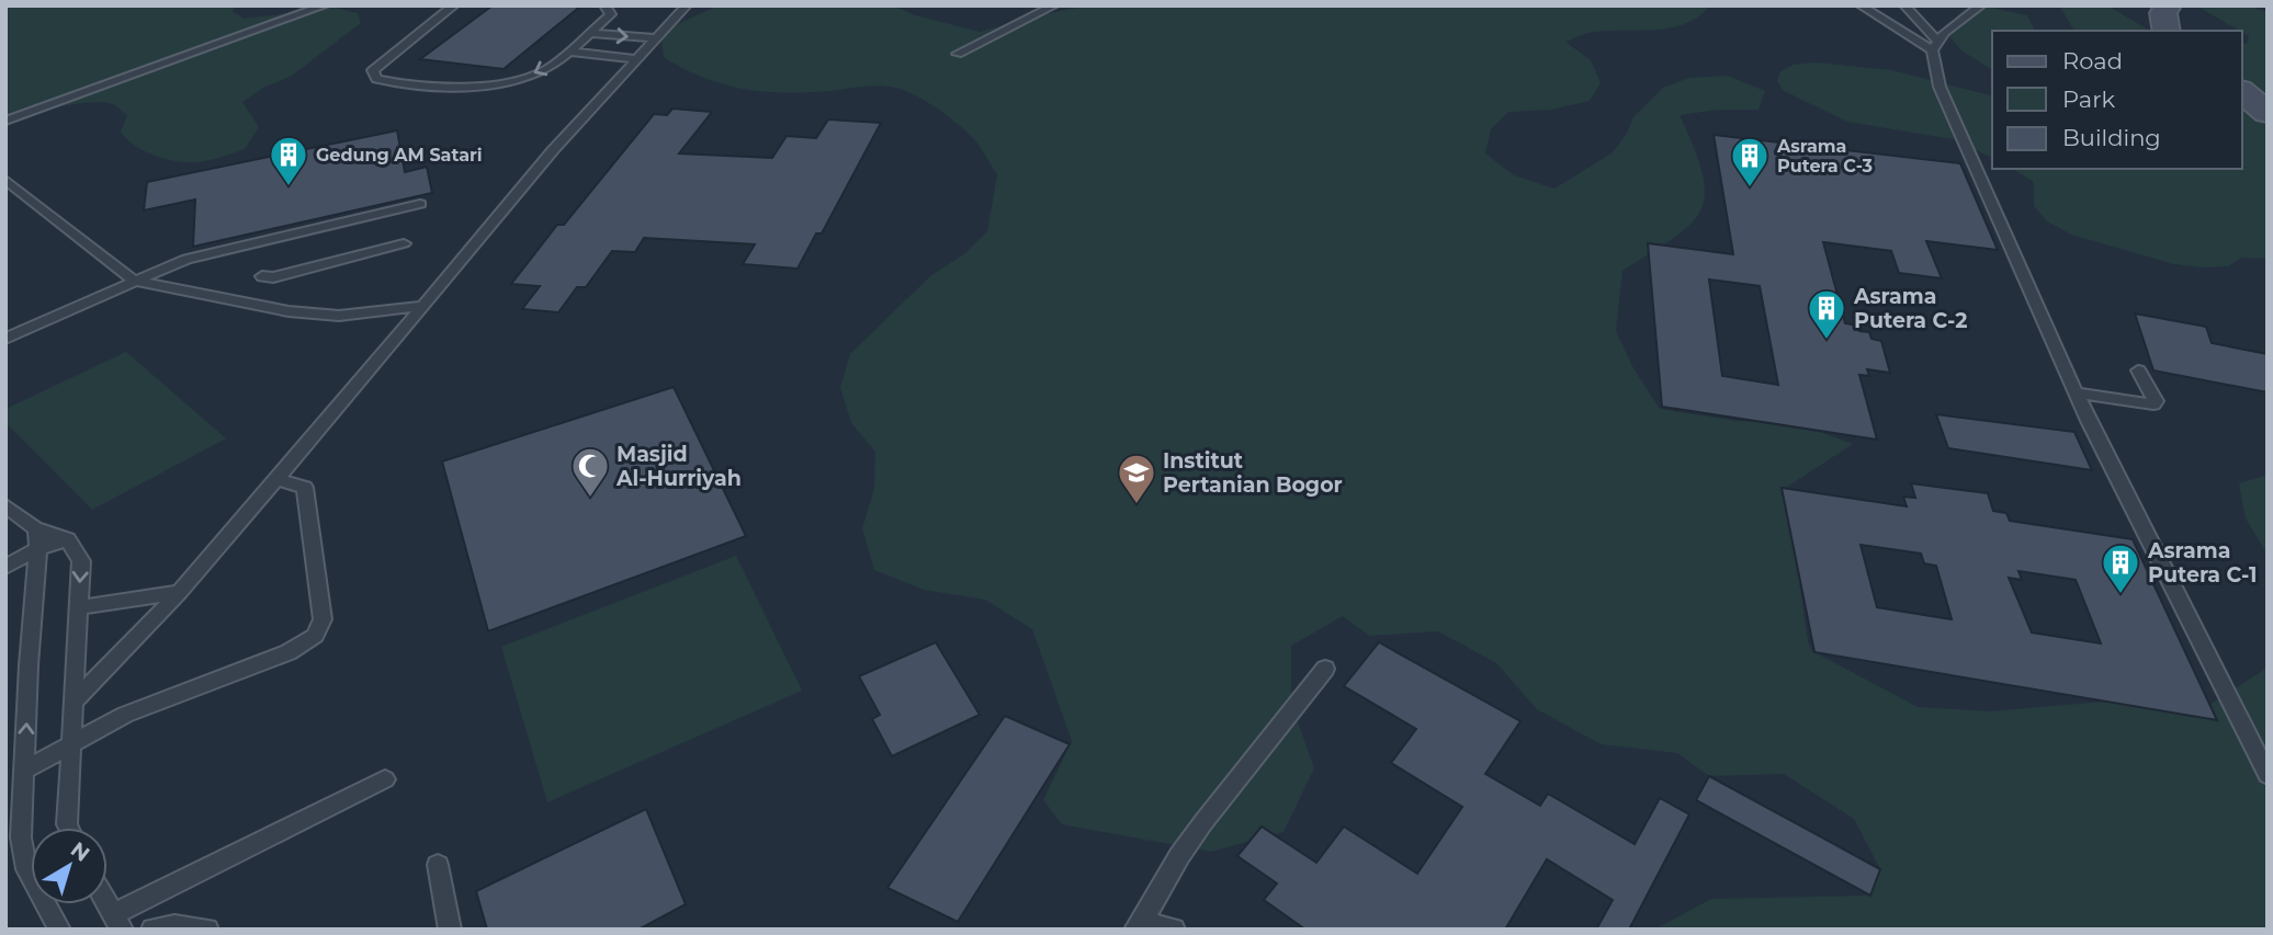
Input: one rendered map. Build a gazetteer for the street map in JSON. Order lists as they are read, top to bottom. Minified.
{"places":{"building":["Gedung AM Satari","Asrama Putera C-3","Asrama Putera C-2","Asrama Putera C-1"],"mosque":["Masjid Al-Hurriyah"],"school or university":["Institut Pertanian Bogor"]},"legend":["Road","Park","Building"],"north":"top right"}
